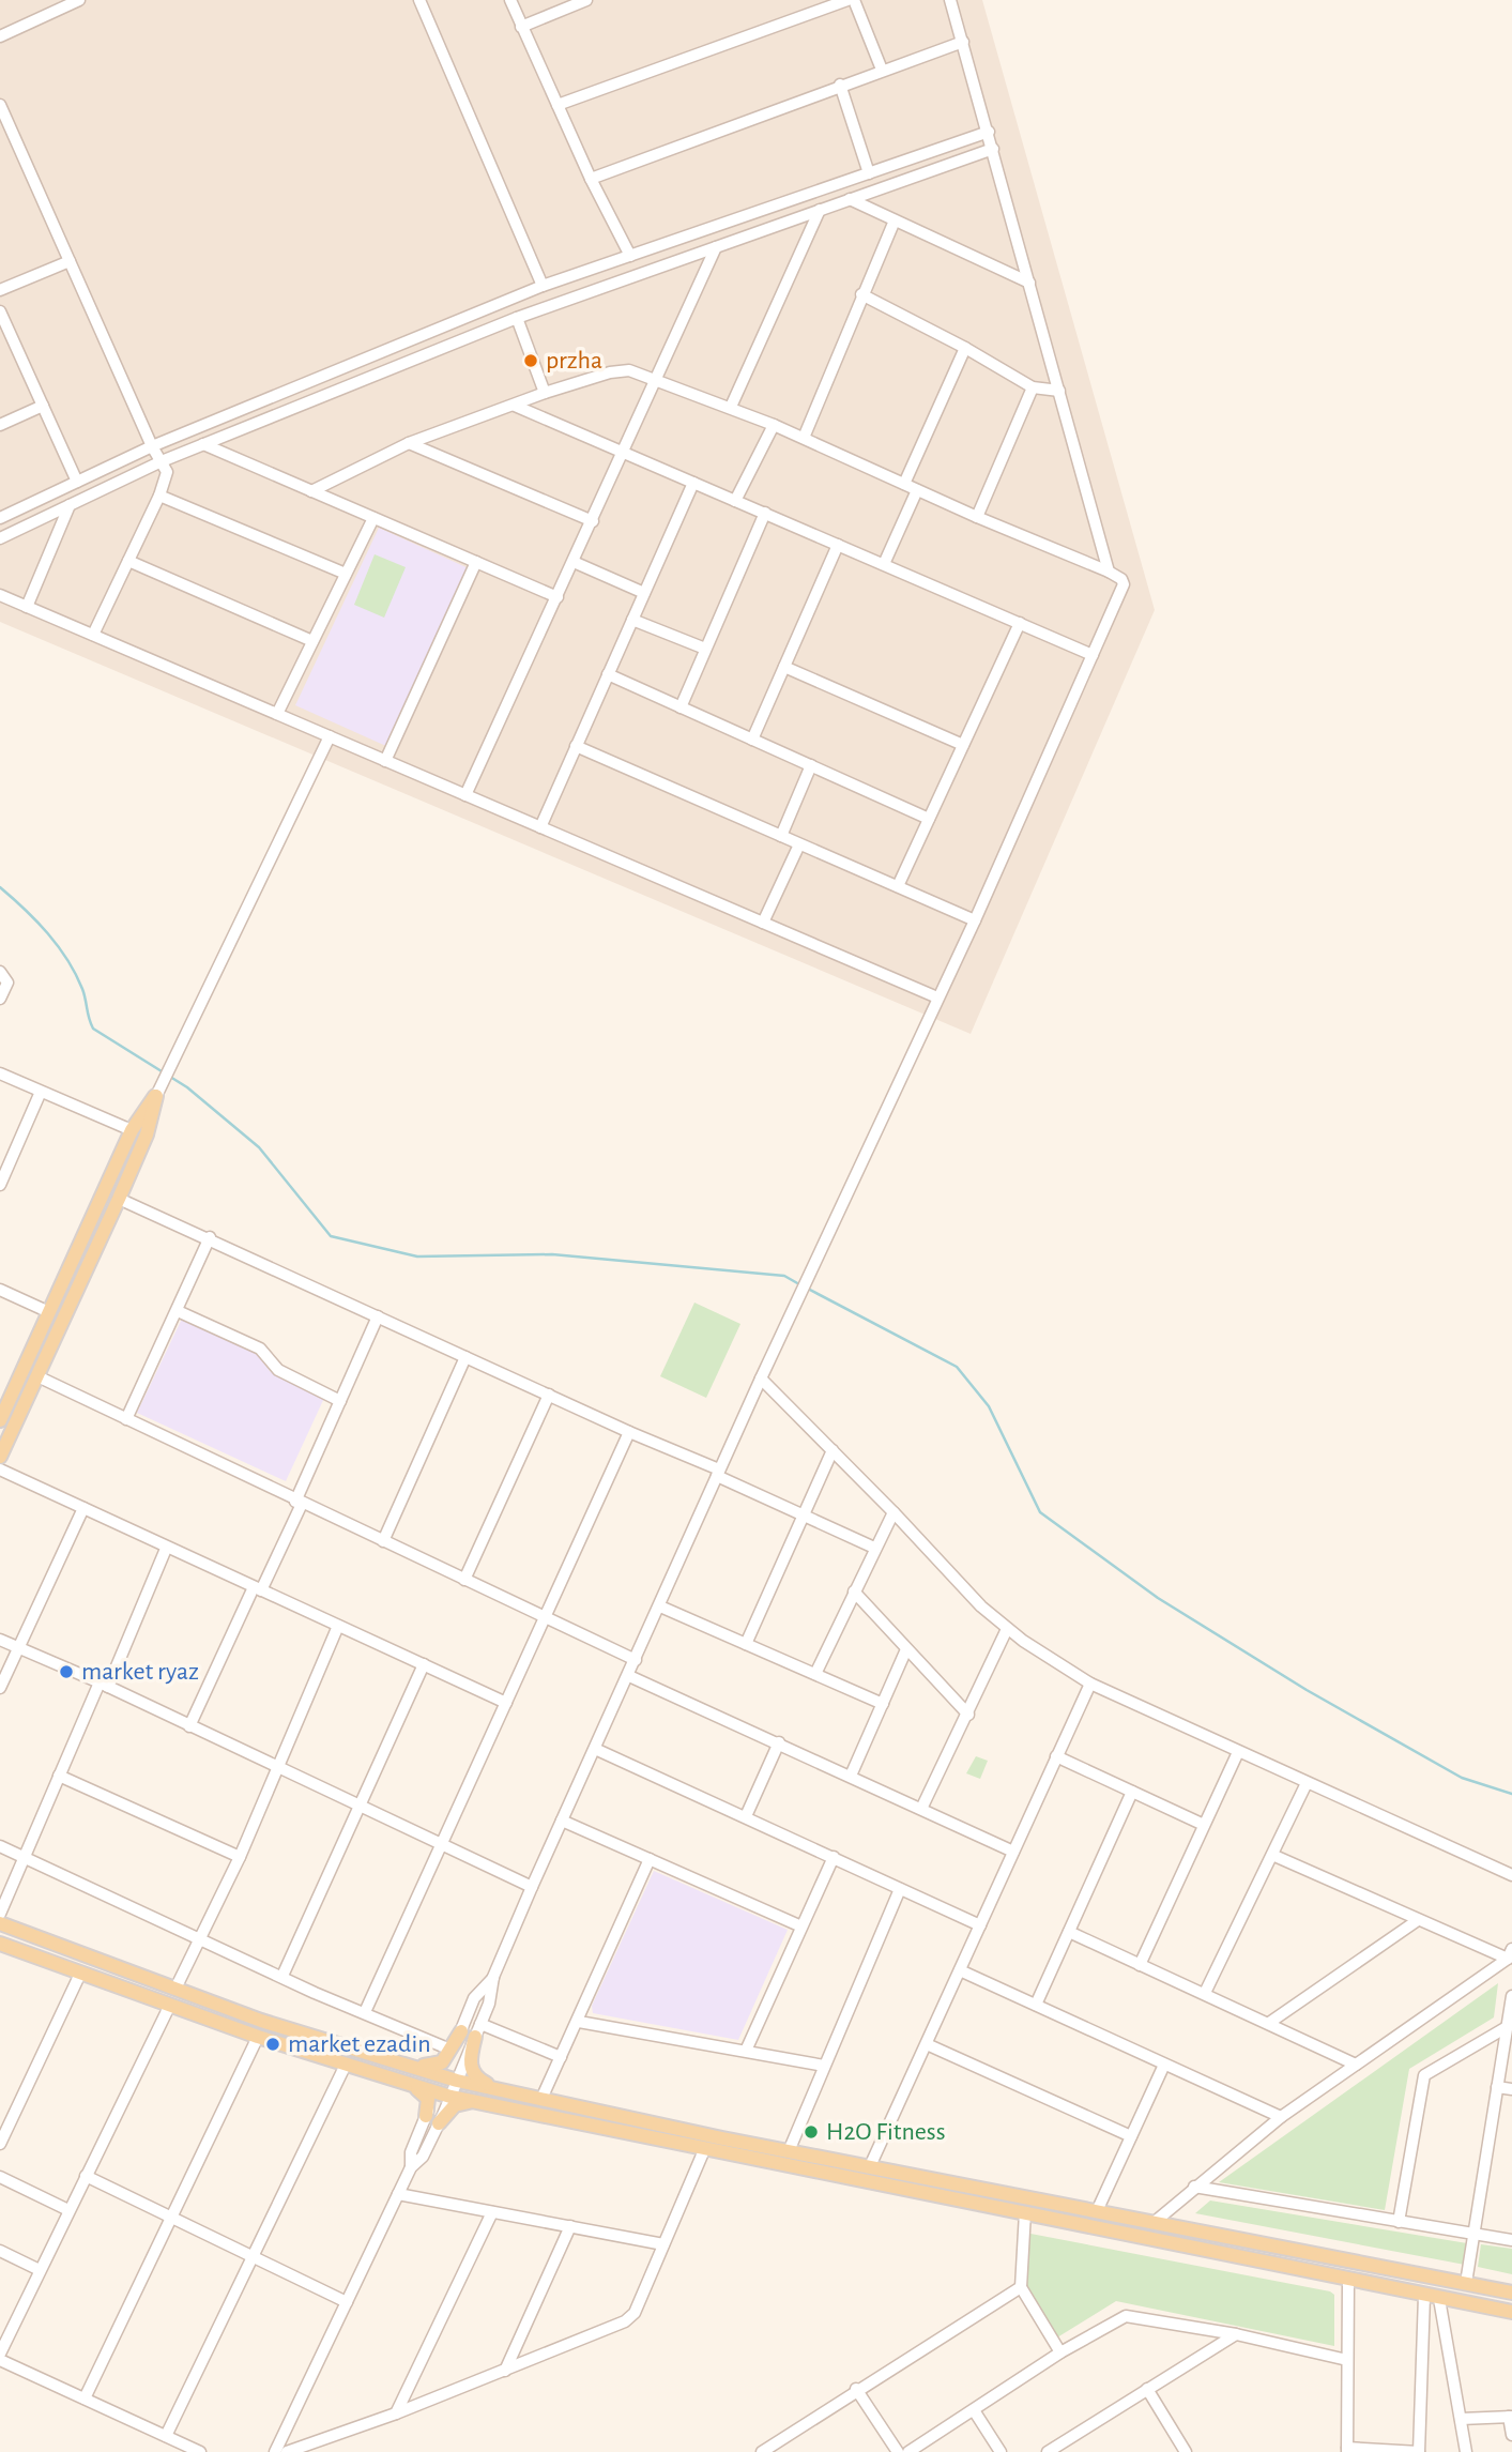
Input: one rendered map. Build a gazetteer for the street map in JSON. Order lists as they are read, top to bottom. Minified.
{"places":["przha","market ryaz","market ezadin","H2O Fitness"]}
